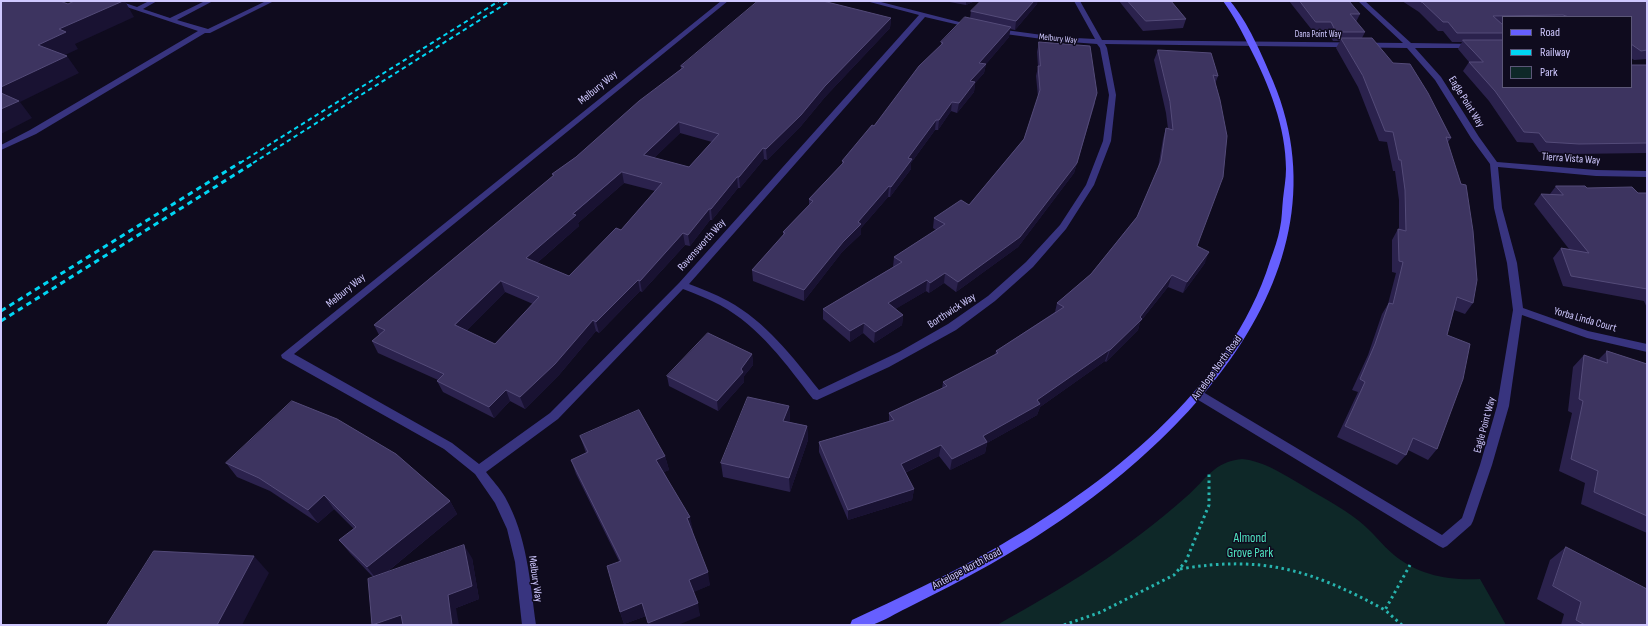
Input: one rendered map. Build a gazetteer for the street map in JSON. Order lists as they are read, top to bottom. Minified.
{"streets":{"main road":["Antelope North Road"],"street":["Dana Point Way","Melbury Way","Eagle Point Way","Tierra Vista Way","Ravensworth Way","Borthwick Way","Yorba Linda Court"]},"crossings":[["Dana Point Way","Melbury Way"],["Dana Point Way","Eagle Point Way"],["Dana Point Way","Antelope North Road"],["Melbury Way","Ravensworth Way"],["Melbury Way","Borthwick Way"],["Melbury Way","Antelope North Road"],["Eagle Point Way","Tierra Vista Way"],["Eagle Point Way","Yorba Linda Court"],["Eagle Point Way","Antelope North Road"],["Ravensworth Way","Borthwick Way"]],"parks":["Almond Grove Park"],"legend":["Road","Railway","Park"]}
